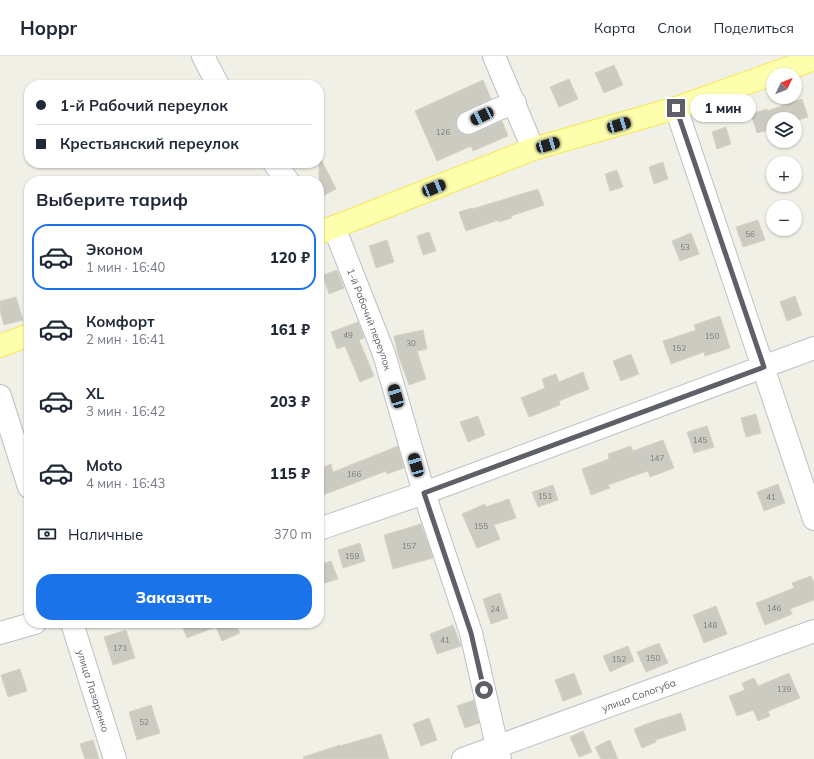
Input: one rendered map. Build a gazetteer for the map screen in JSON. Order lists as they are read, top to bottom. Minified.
{"streets":{"street":["1-й Рабочий переулок","улица Лазаренко","улица Сологуба"]},"crossings":[["1-й Рабочий переулок","улица Сологуба"]],"house_numbers":["126","56","53","49","150","30","152","145","147","166","151","41","155","157","159","146","24","148","41","171","150","152","139","52"],"north":"top right","page":{"header":"Hoppr","nav":["Карта","Слои","Поделиться"],"map_buttons":["+","−"],"banner":["1-й Рабочий переулок","Крестьянский переулок"],"bubble":"1 мин","heading":"Выберите тариф","list":[{"name":"Эконом","note":"1 мин · 16:40","value":"120 ₽"},{"name":"Комфорт","note":"2 мин · 16:41","value":"161 ₽"},{"name":"XL","note":"3 мин · 16:42","value":"203 ₽"},{"name":"Moto","note":"4 мин · 16:43","value":"115 ₽"}],"pay":["Наличные","370 m"],"buttons":"Заказать"}}
